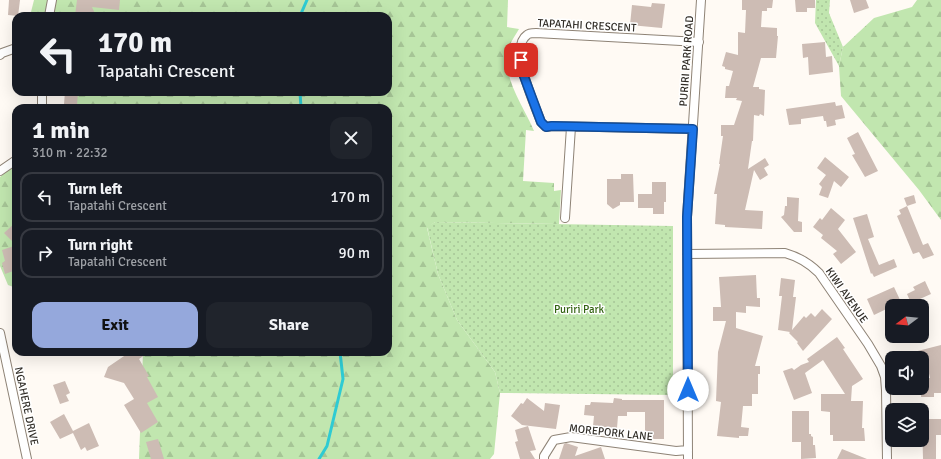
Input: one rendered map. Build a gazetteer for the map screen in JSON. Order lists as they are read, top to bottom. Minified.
{"streets":{"street":["TAPATAHI CRESCENT","PURIRI PARK ROAD","KIWI AVENUE","NGAHERE DRIVE","MOREPORK LANE"]},"crossings":[["TAPATAHI CRESCENT","PURIRI PARK ROAD"],["PURIRI PARK ROAD","KIWI AVENUE"],["PURIRI PARK ROAD","MOREPORK LANE"]],"parks":["Puriri Park"],"north":"left","page":{"turn":["170 m","Tapatahi Crescent"],"heading":["1 min","310 m · 22:32"],"list":[{"name":"Turn left","note":"Tapatahi Crescent","value":"170 m"},{"name":"Turn right","note":"Tapatahi Crescent","value":"90 m"}],"buttons":["Exit","Share"]}}
